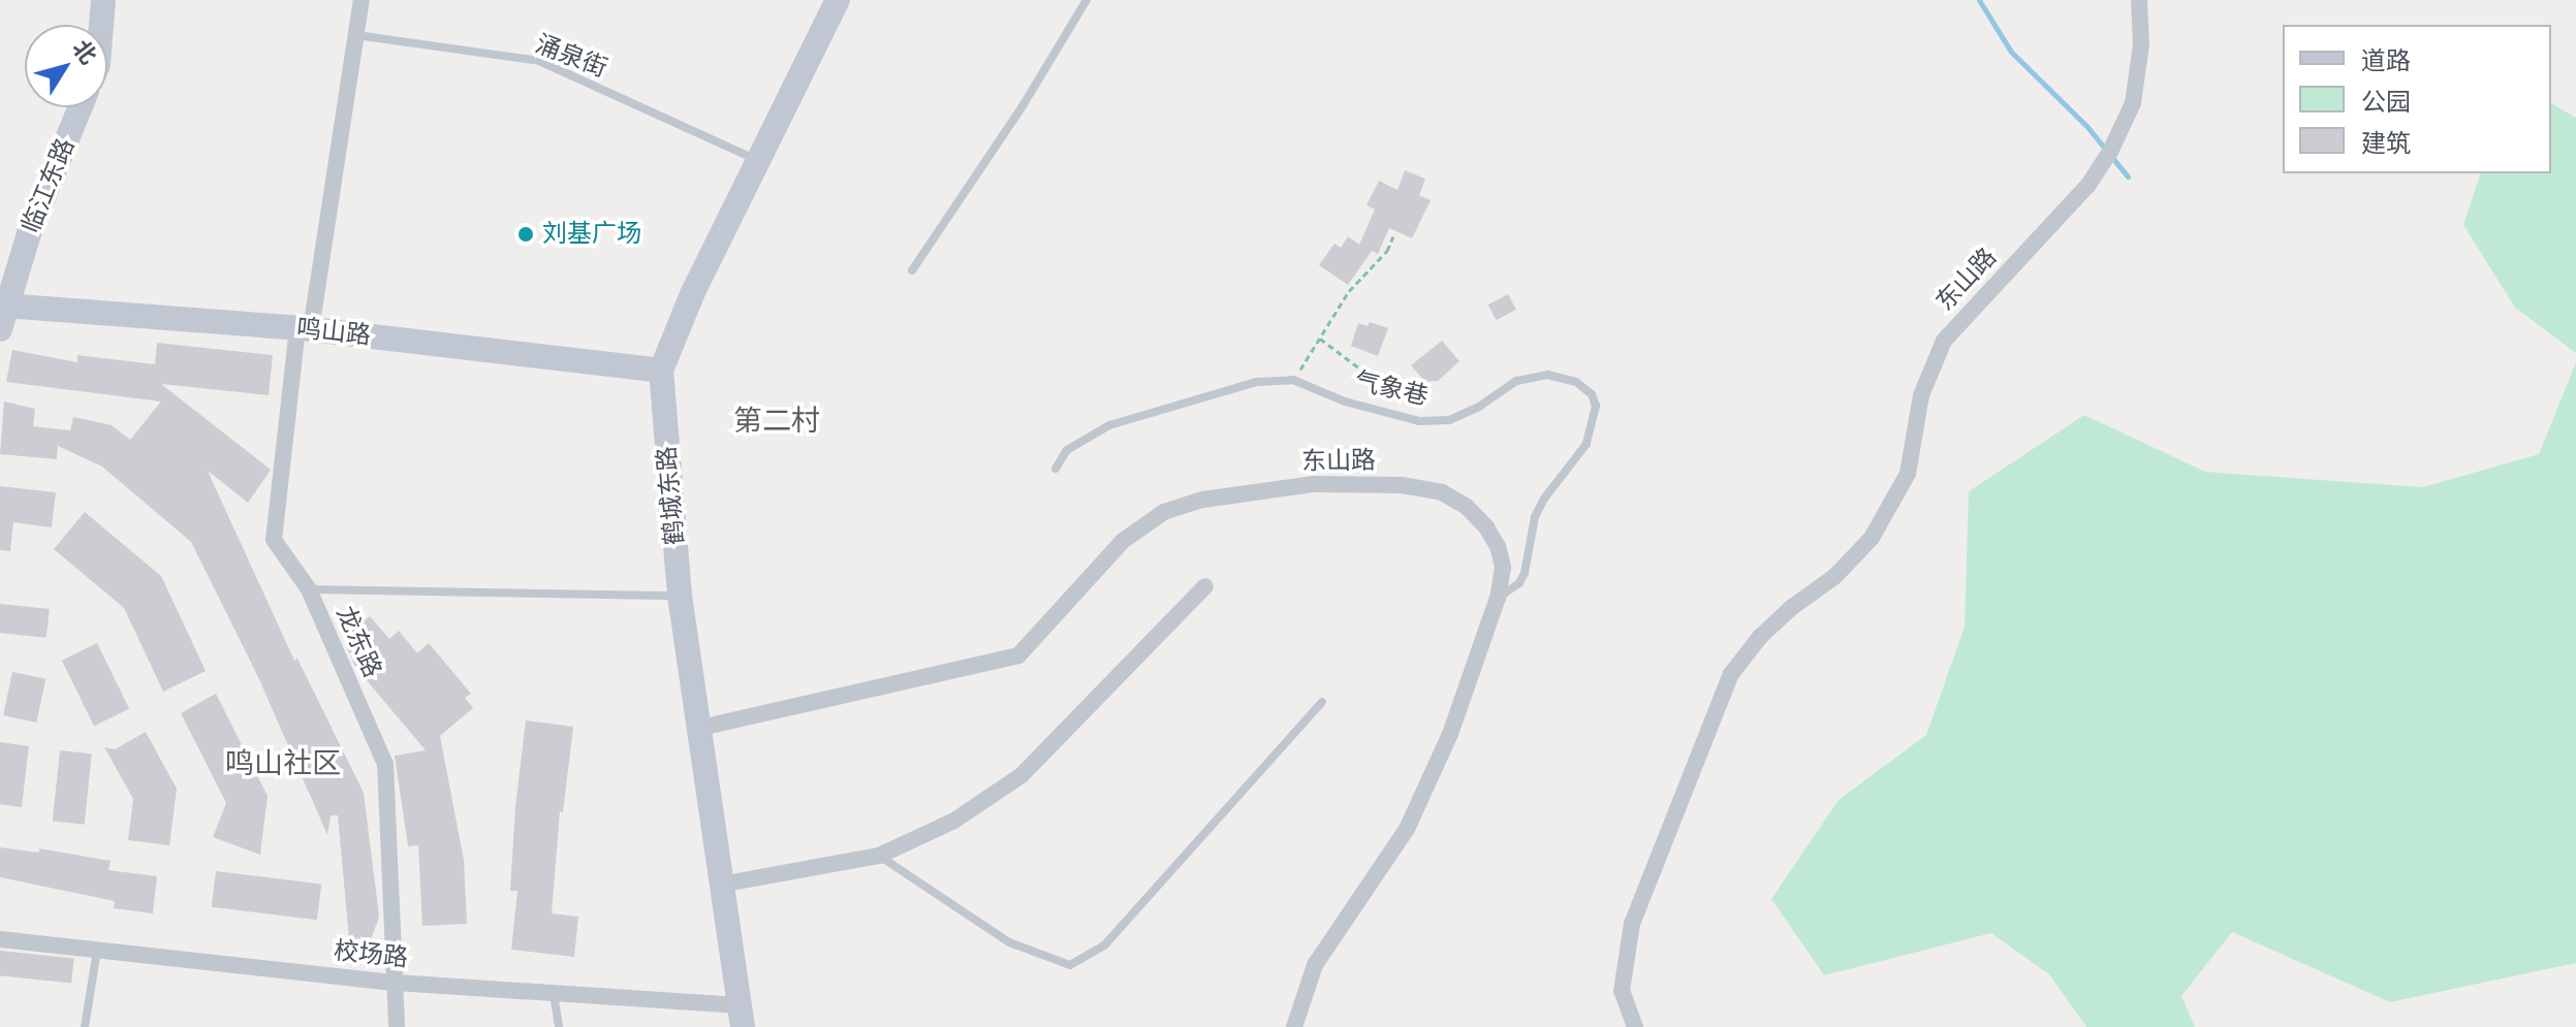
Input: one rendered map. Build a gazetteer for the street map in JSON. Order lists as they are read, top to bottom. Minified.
{"streets":{"street":["临江东路","东山路","鸣山路","鹤城东路","龙东路","校场路"],"lane":["涌泉街","气象巷"]},"crossings":[["涌泉街","鹤城东路"],["涌泉街","龙东路"],["临江东路","鸣山路"],["东山路","气象巷"],["东山路","鹤城东路"],["鸣山路","鹤城东路"],["鸣山路","龙东路"],["鹤城东路","校场路"],["龙东路","校场路"]],"districts":["第二村","鸣山社区"],"places":["刘基广场"],"legend":["道路","公园","建筑"],"north":"top right"}
